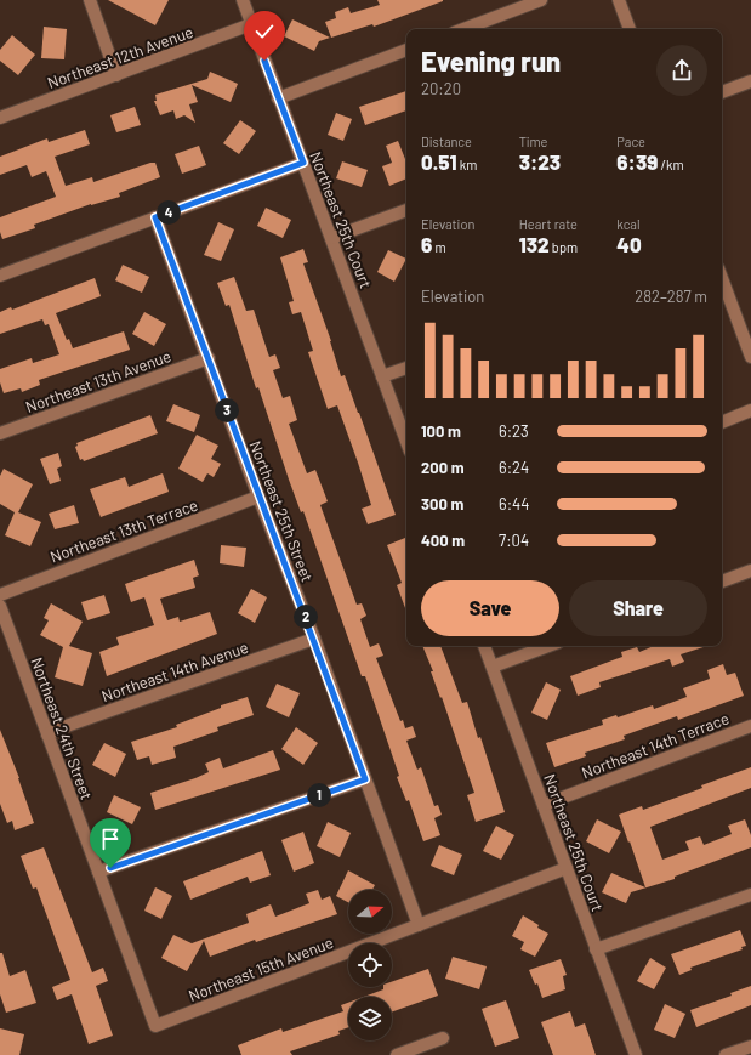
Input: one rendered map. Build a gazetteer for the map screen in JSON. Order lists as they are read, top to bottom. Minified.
{"streets":{"street":["Northeast 12th Avenue","Northeast 25th Court","Northeast 13th Avenue","Northeast 25th Street","Northeast 13th Terrace","Northeast 14th Avenue","Northeast 24th Street","Northeast 14th Terrace","Northeast 15th Avenue"]},"crossings":[["Northeast 12th Avenue","Northeast 25th Court"],["Northeast 25th Court","Northeast 14th Terrace"],["Northeast 25th Court","Northeast 15th Avenue"],["Northeast 13th Avenue","Northeast 25th Street"],["Northeast 25th Street","Northeast 13th Terrace"],["Northeast 25th Street","Northeast 14th Avenue"],["Northeast 25th Street","Northeast 15th Avenue"],["Northeast 14th Avenue","Northeast 24th Street"],["Northeast 24th Street","Northeast 15th Avenue"]],"north":"right","page":{"heading":["Evening run","20:20"],"stats":[["Distance","0.51 km"],["Time","3:23"],["Pace","6:39 /km"],["Elevation","6 m"],["Heart rate","132 bpm"],["kcal","40"]],"pins":["4","3","2","1"],"chart":["Elevation","282–287 m"],"list":[{"name":"100 m","note":"6:23"},{"name":"200 m","note":"6:24"},{"name":"300 m","note":"6:44"},{"name":"400 m","note":"7:04"}],"buttons":["Save","Share"]}}
